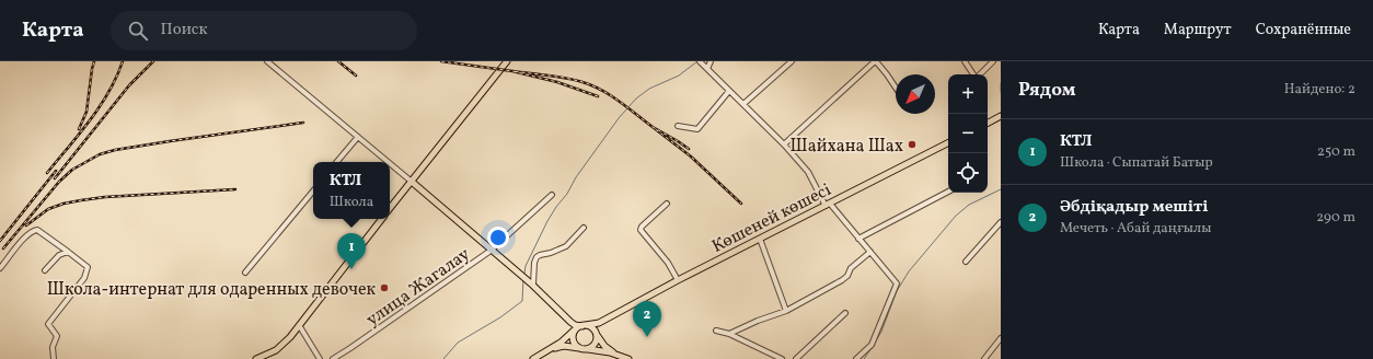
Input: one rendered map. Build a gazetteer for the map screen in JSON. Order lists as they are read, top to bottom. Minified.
{"streets":{"main road":["Көшеней көшесі"],"street":["улица Жагалау"]},"places":["Шайхана Шах","Школа-интернат для одаренных девочек"],"north":"bottom left","page":{"header":"Карта","search":"Поиск","nav":["Карта","Маршрут","Сохранённые"],"heading":["Рядом","Найдено: 2"],"map_buttons":["+","−"],"list":[{"mark":"1","name":"КТЛ","note":"Школа · Сыпатай Батыр","value":"250 m"},{"mark":"2","name":"Әбдіқадыр мешіті","note":"Мечеть · Абай даңғылы","value":"290 m"}],"popup":["КТЛ","Школа"],"pins":["1","2"]}}
